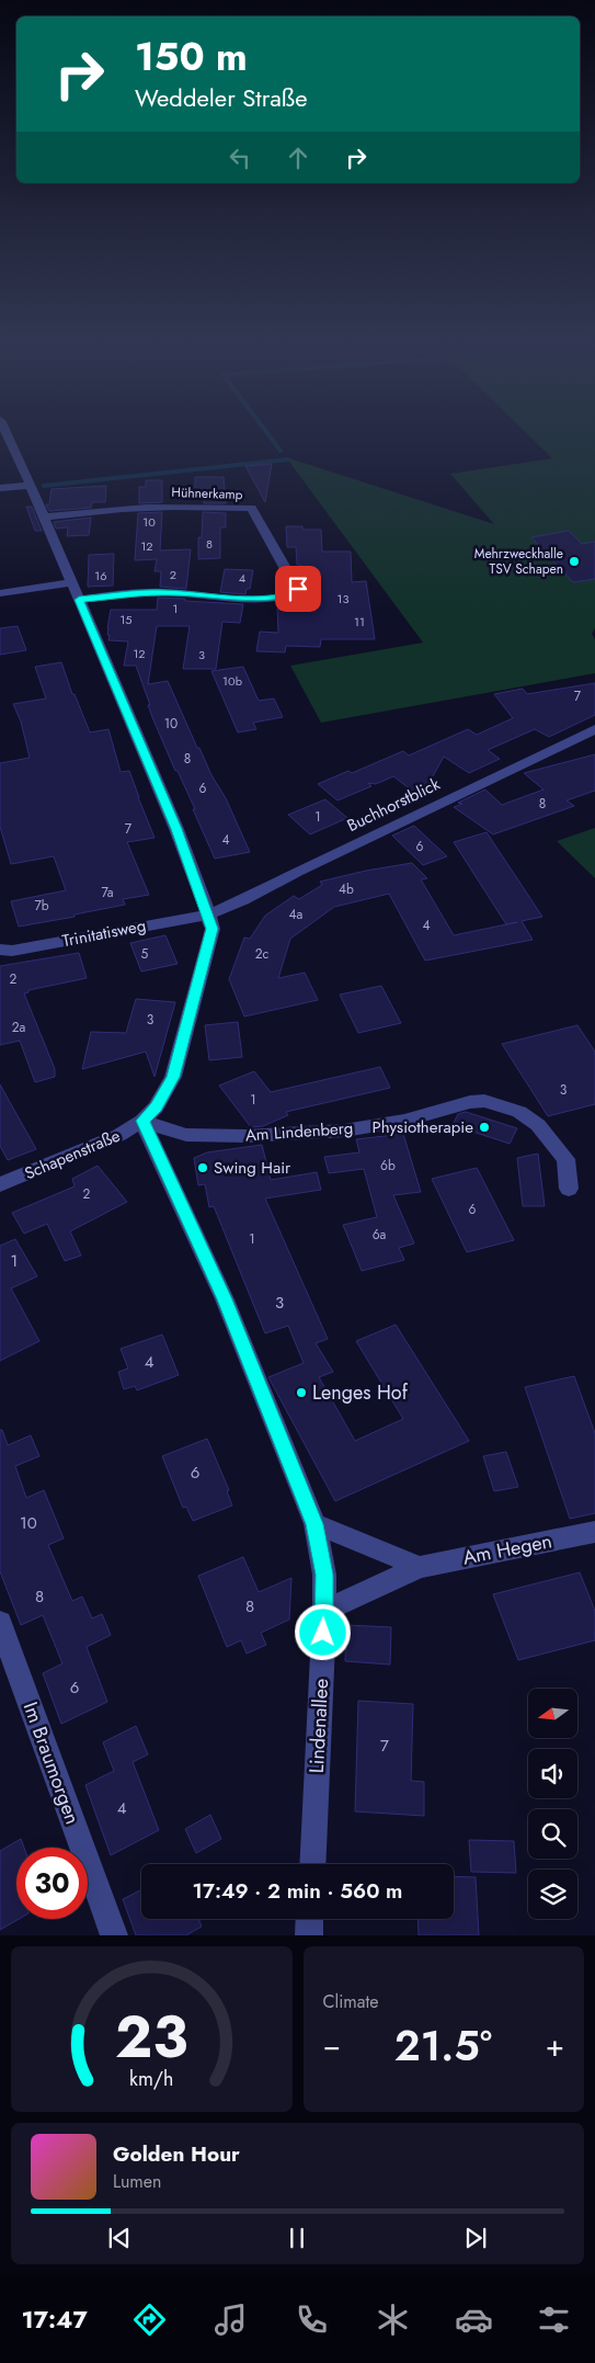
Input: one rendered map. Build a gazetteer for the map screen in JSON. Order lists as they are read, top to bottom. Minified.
{"streets":{"street":["Hühnerkamp","Buchhorstblick","Trinitatisweg","Am Lindenberg","Schapenstraße","Am Hegen","Lindenallee","Im Braumorgen"]},"crossings":[["Hühnerkamp","Schapenstraße"],["Buchhorstblick","Trinitatisweg"],["Buchhorstblick","Schapenstraße"],["Trinitatisweg","Schapenstraße"],["Am Lindenberg","Schapenstraße"],["Am Lindenberg","Lindenallee"],["Schapenstraße","Lindenallee"],["Am Hegen","Lindenallee"]],"places":["Mehrzweckhalle TSV Schapen","Physiotherapie","Swing Hair","Lenges Hof"],"house_numbers":["10","8","12","2","16","4","13","1","15","11","12","3","10b","7","10","8","6","8","1","7","4","6","4b","7a","7b","4a","4","5","2c","2","3","2a","3","1","6b","2","6","6a","1","1","3","4","6","10","8","8","6","7","4"],"north":"left","page":{"turn":["150 m","Weddeler Straße"],"limit":"30","trip":"17:49 · 2 min · 560 m","tile":"Climate","heat":["−","21.5°","+"],"song":["Golden Hour","Lumen"],"tabs":"17:47","gauge":["23","km/h"]}}
